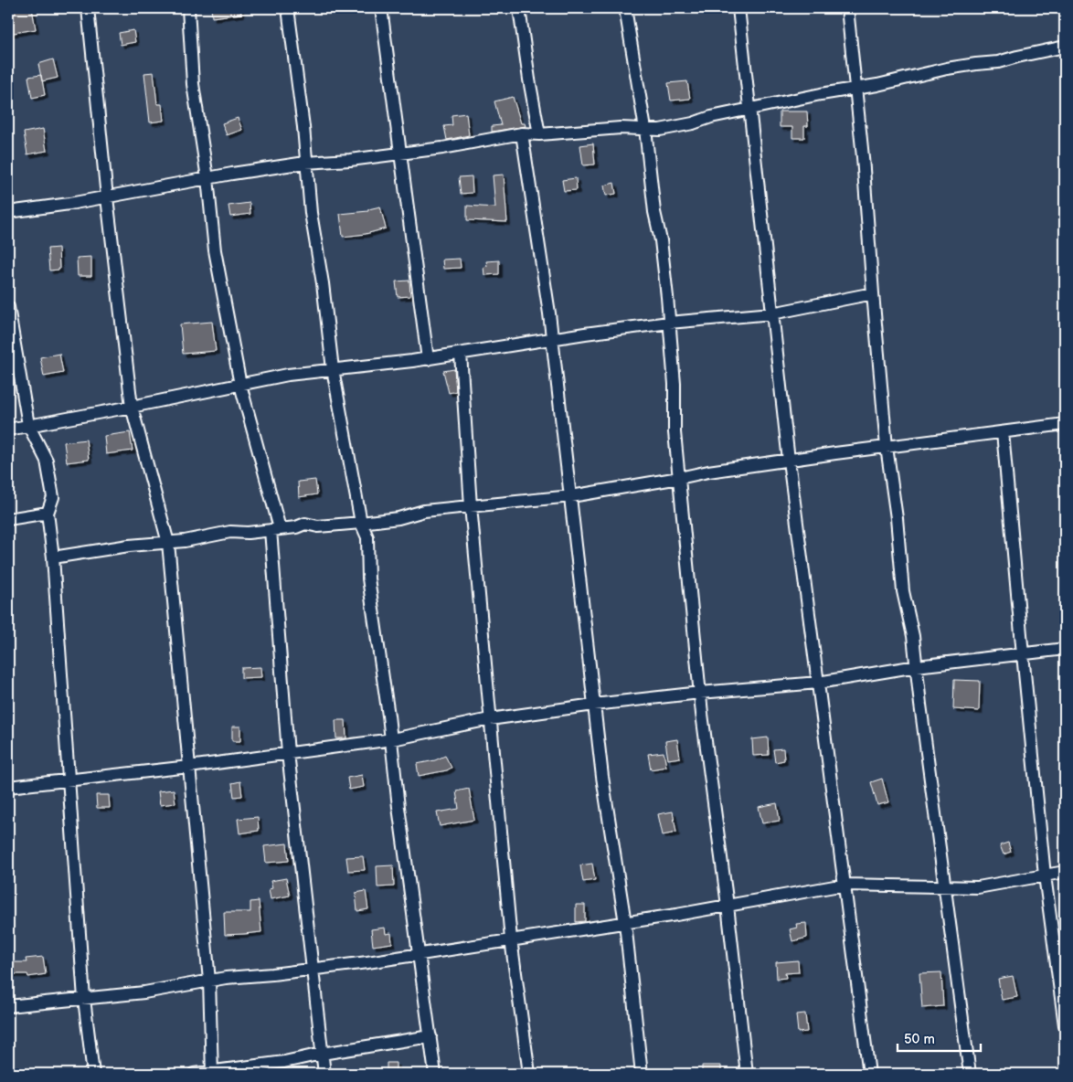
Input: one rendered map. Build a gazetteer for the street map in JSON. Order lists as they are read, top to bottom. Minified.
{"scale_bar":"50 m"}
